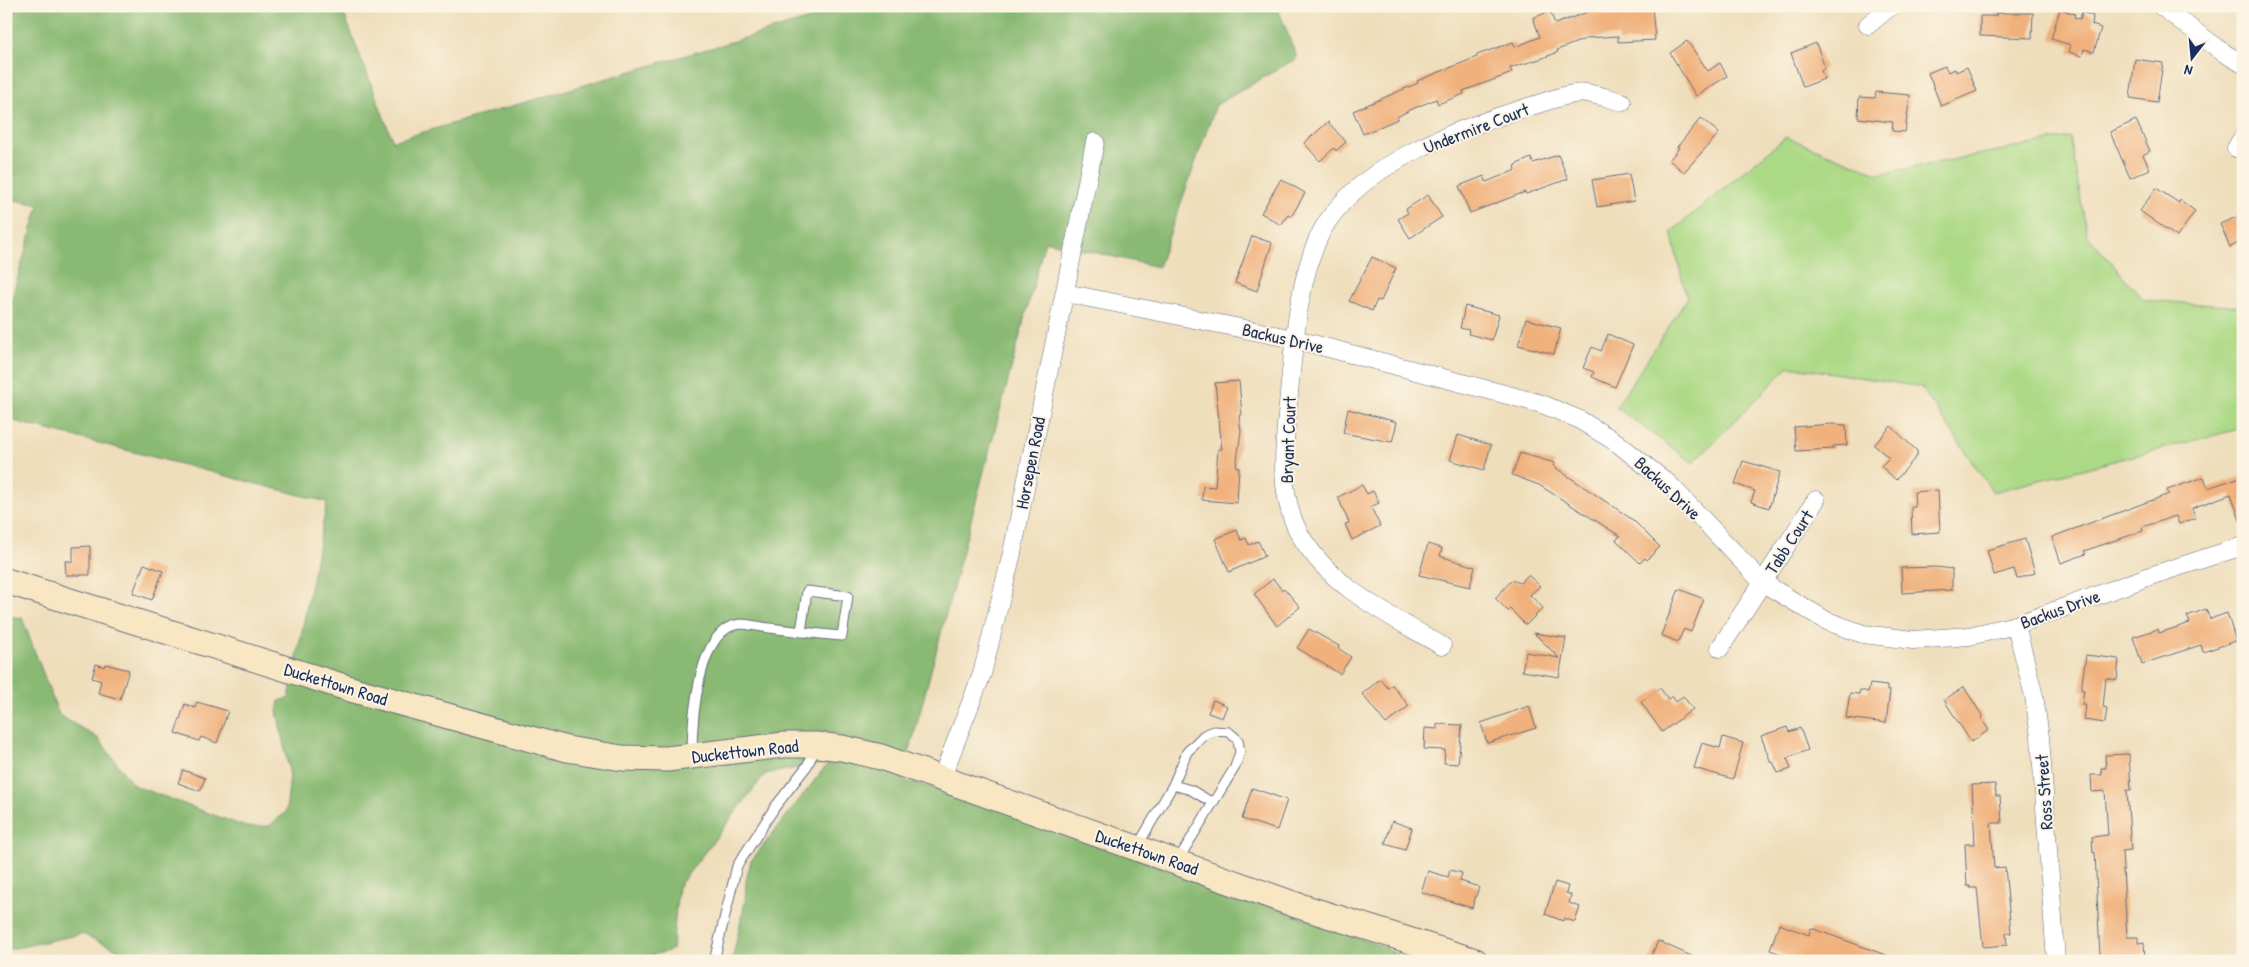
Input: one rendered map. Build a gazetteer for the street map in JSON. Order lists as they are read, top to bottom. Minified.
{"streets":{"street":["Undermire Court","Backus Drive","Bryant Court","Horsepen Road","Tabb Court","Duckettown Road","Ross Street"]},"crossings":[["Undermire Court","Backus Drive"],["Undermire Court","Bryant Court"],["Backus Drive","Bryant Court"],["Backus Drive","Horsepen Road"],["Backus Drive","Tabb Court"],["Backus Drive","Ross Street"],["Horsepen Road","Duckettown Road"]],"north":"bottom"}
